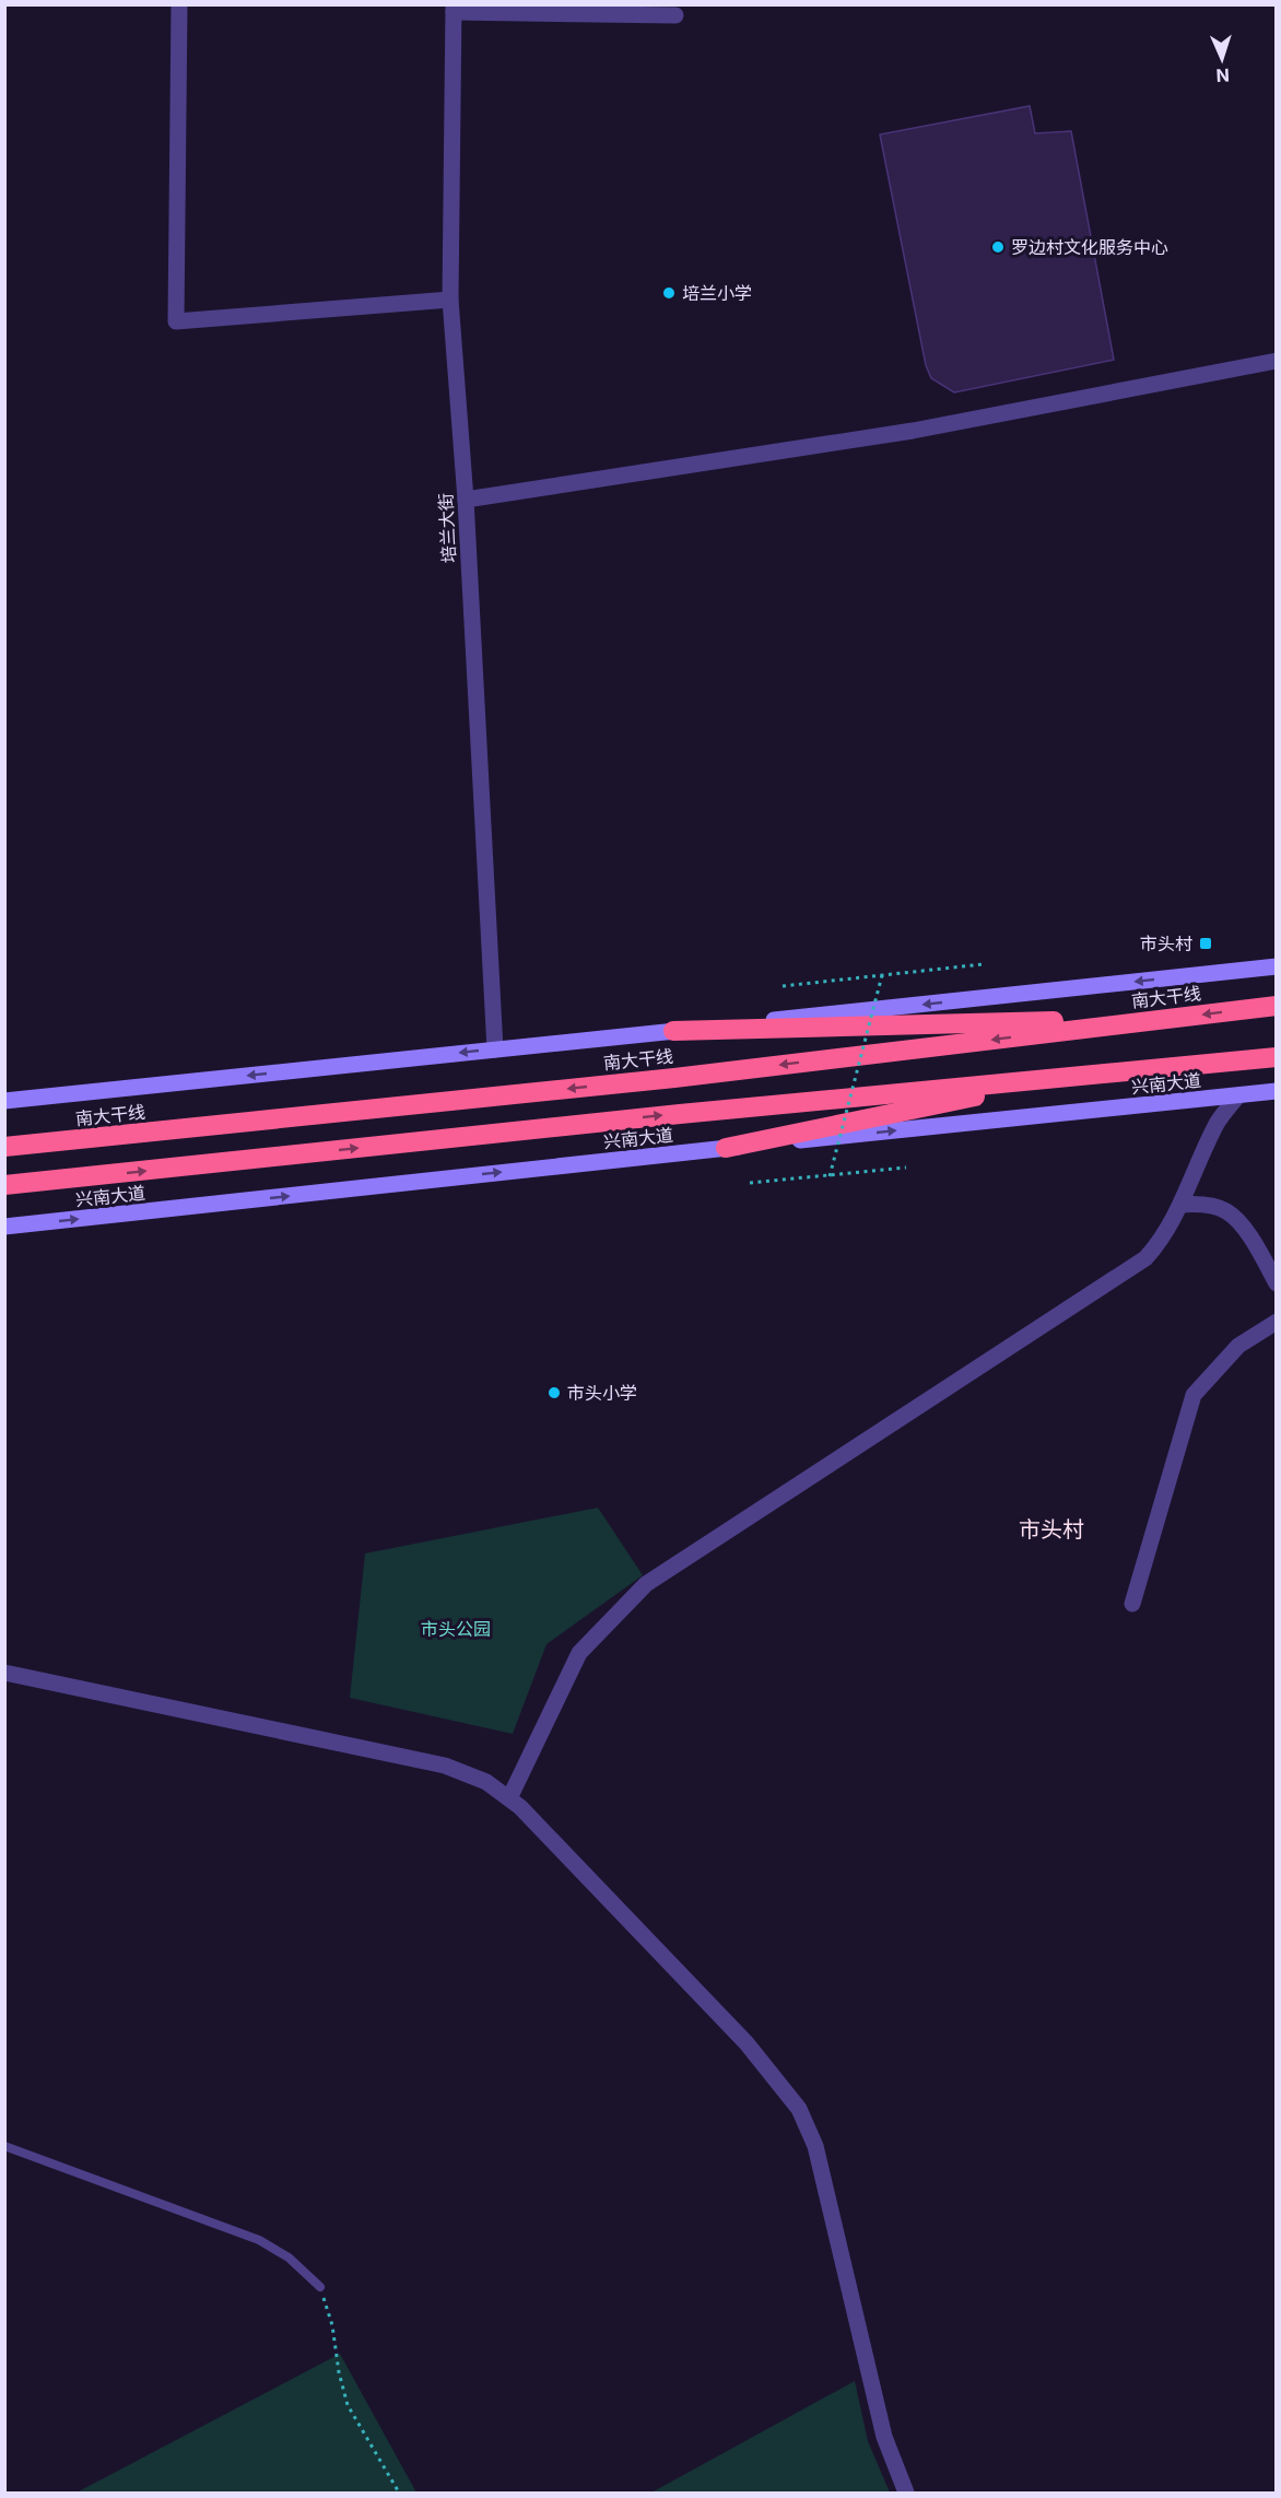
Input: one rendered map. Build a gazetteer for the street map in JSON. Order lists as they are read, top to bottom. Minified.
{"streets":{"highway":["南大干线"],"main road":["兴南大道"],"street":["培兰大街"]},"districts":["市头村"],"parks":["市头公园"],"places":{"other":["罗边村文化服务中心","培兰小学","市头小学"],"transit":["市头村"]},"north":"bottom"}
